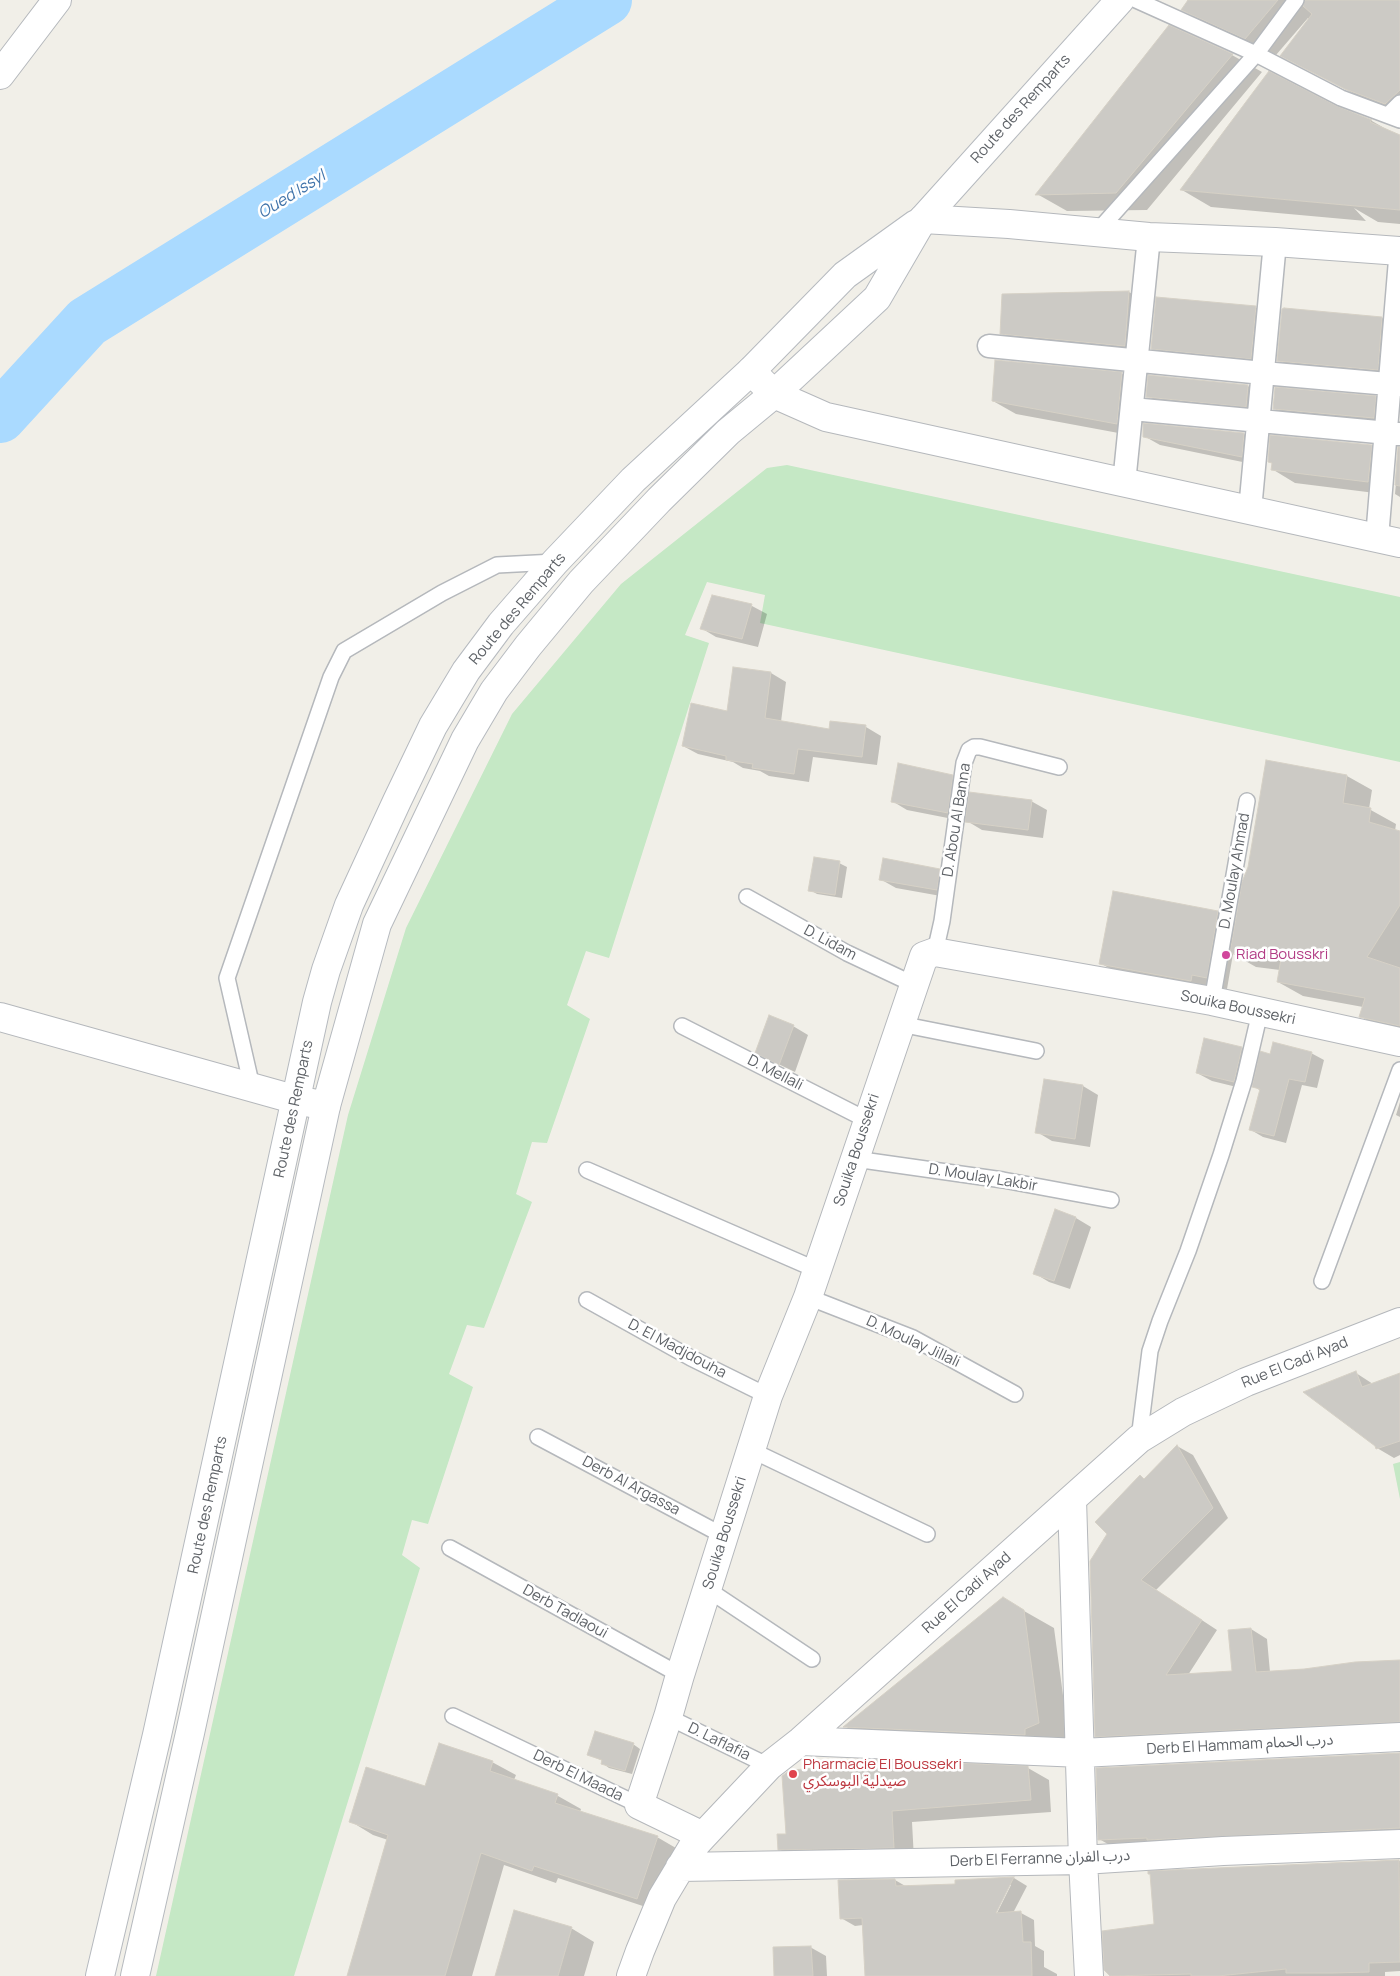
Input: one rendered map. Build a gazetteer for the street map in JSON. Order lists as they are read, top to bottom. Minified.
{"streets":{"street":["Route des Remparts","Souika Boussekri","Rue El Cadi Ayad","Derb El Hammam درب الحمام","Derb El Maada","Derb El Ferranne درب الفران"],"lane":["D. Abou Al Banna","D. Moulay Ahmad","D. Lidam","D. Mellali","D. Moulay Lakbir","D. Moulay Jillali","D. El Madjdouha","Derb Al Argassa","Derb Tadlaoui","D. Laflafia"]},"crossings":[["D. Abou Al Banna","Souika Boussekri"],["D. Moulay Ahmad","Souika Boussekri"],["D. Lidam","Souika Boussekri"],["Souika Boussekri","D. Mellali"],["Souika Boussekri","D. Moulay Lakbir"],["Souika Boussekri","D. Moulay Jillali"],["Souika Boussekri","D. El Madjdouha"],["Souika Boussekri","Derb Al Argassa"],["Souika Boussekri","Derb Tadlaoui"],["Souika Boussekri","D. Laflafia"],["Souika Boussekri","Derb El Maada"],["Rue El Cadi Ayad","D. Laflafia"],["Rue El Cadi Ayad","Derb El Hammam درب الحمام"],["Rue El Cadi Ayad","Derb El Maada"],["Rue El Cadi Ayad","Derb El Ferranne درب الفران"]],"water":["Oued Issyl"],"places":["Riad Bousskri","Pharmacie El Boussekri صيدلية البوسكري"]}
